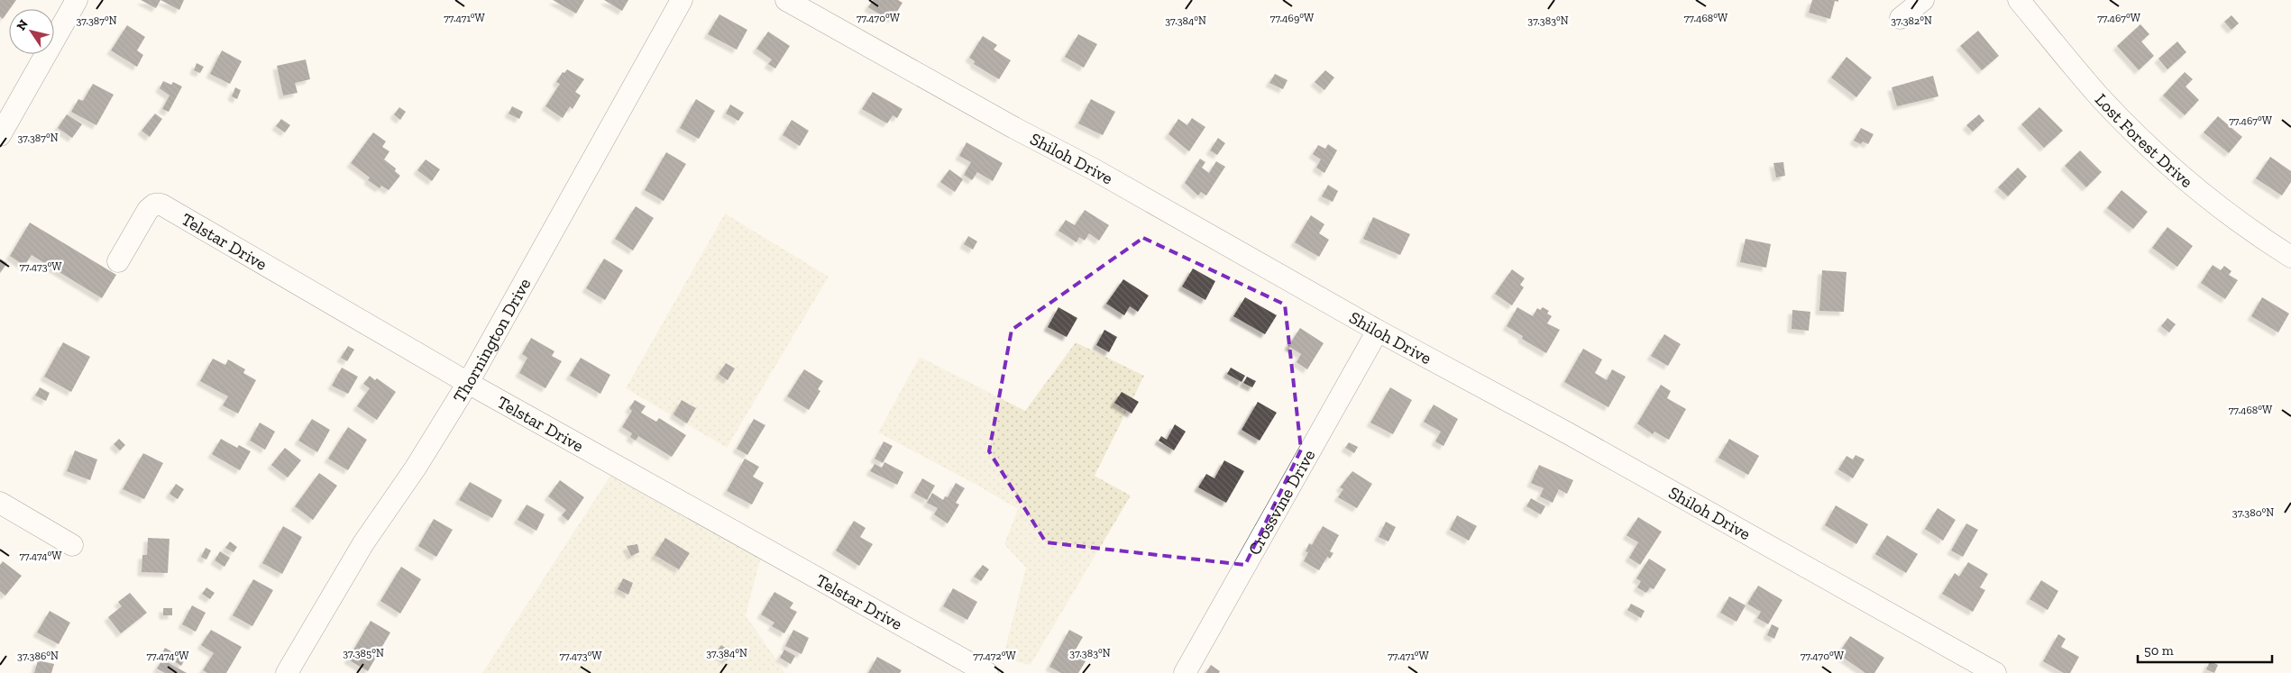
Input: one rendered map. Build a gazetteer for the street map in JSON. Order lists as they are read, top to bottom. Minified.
{"streets":{"street":["Lost Forest Drive","Shiloh Drive","Telstar Drive","Thornington Drive","Crossvine Drive"]},"crossings":[["Shiloh Drive","Crossvine Drive"],["Telstar Drive","Thornington Drive"]],"scale_bar":"50 m","north":"top left","coordinates":["77.471°W","77.470°W","77.469°W","77.467°W","77.468°W","37.387°N","37.384°N","37.383°N","37.382°N","77.473°W","37.380°N","77.474°W","37.385°N","77.472°W","37.386°N"]}
